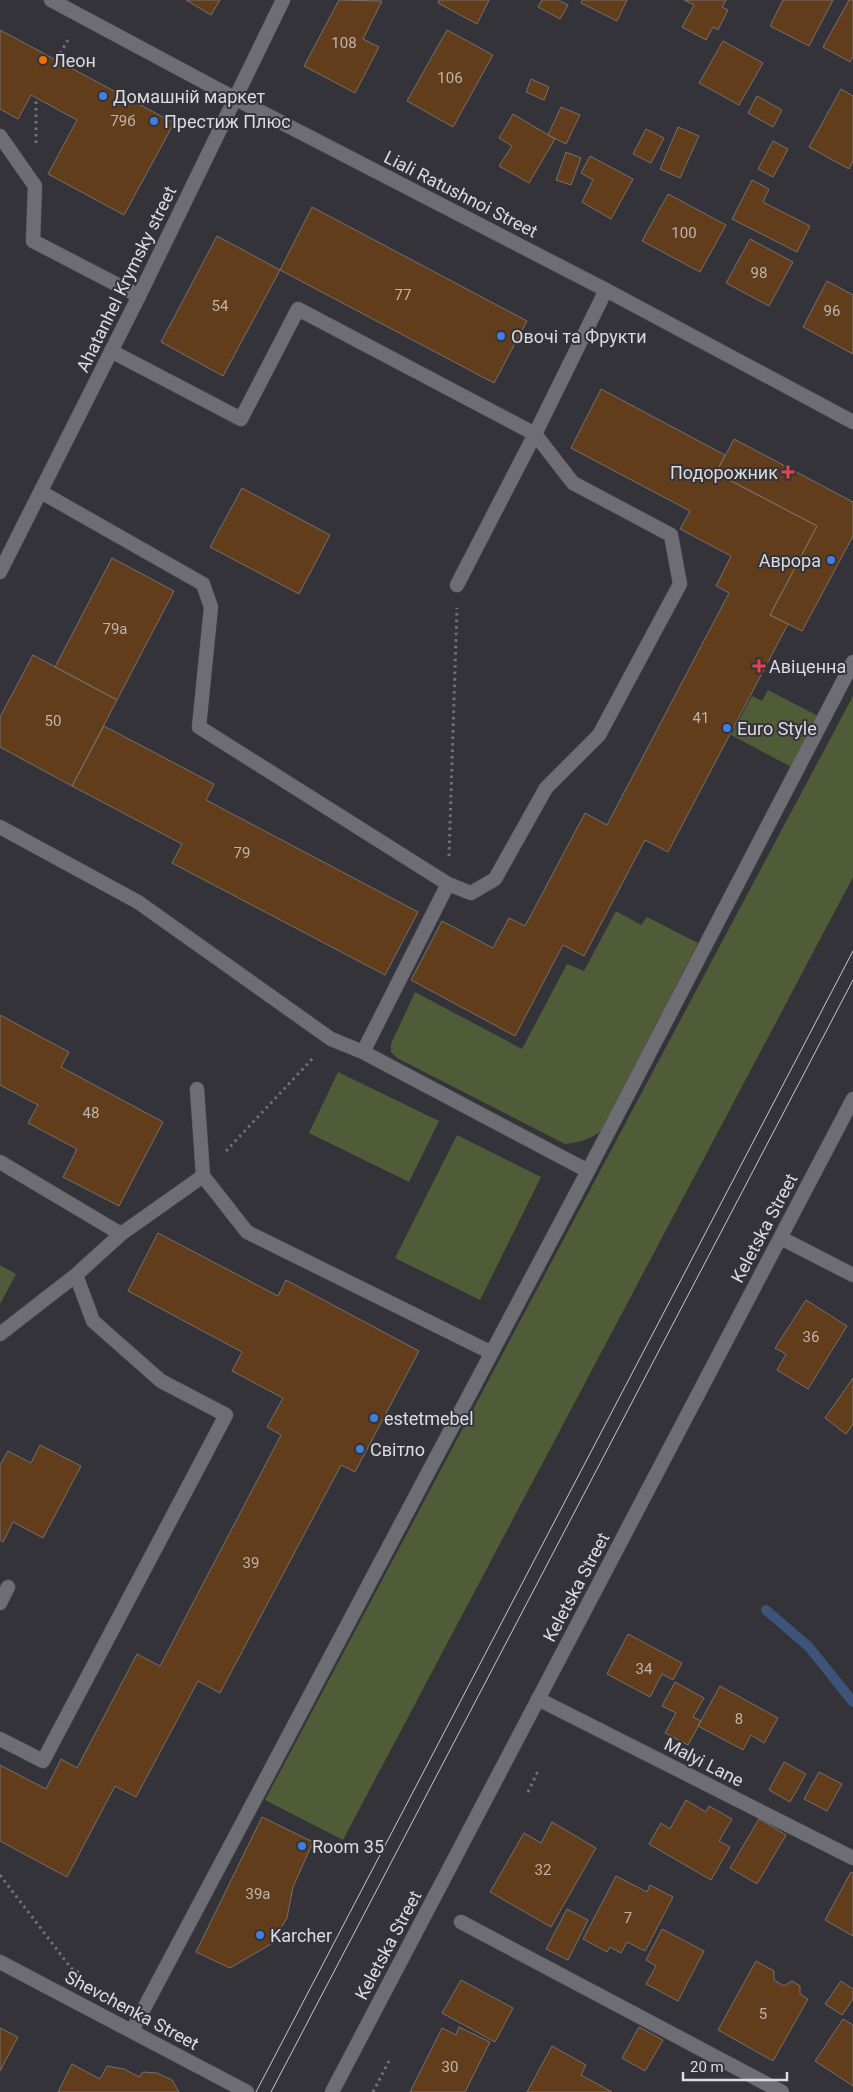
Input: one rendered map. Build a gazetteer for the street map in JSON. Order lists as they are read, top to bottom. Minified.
{"streets":{"street":["Liali Ratushnoi Street","Ahatanhel Krymsky street","Keletska Street","Malyi Lane","Shevchenka Street"]},"crossings":[["Liali Ratushnoi Street","Ahatanhel Krymsky street"],["Keletska Street","Malyi Lane"]],"places":{"other":["Леон","Домашній маркет","Престиж Плюс","Овочі та Фрукти","Аврора","Euro Style","estetmebel","Світло","Room 35","Karcher"],"health":["Подорожник","Авіценна"]},"house_numbers":["108","106","79б","100","98","77","54","96","79а","41","50","79","48","36","39","34","8","32","39а","7","5","30"],"scale_bar":"20 m"}
